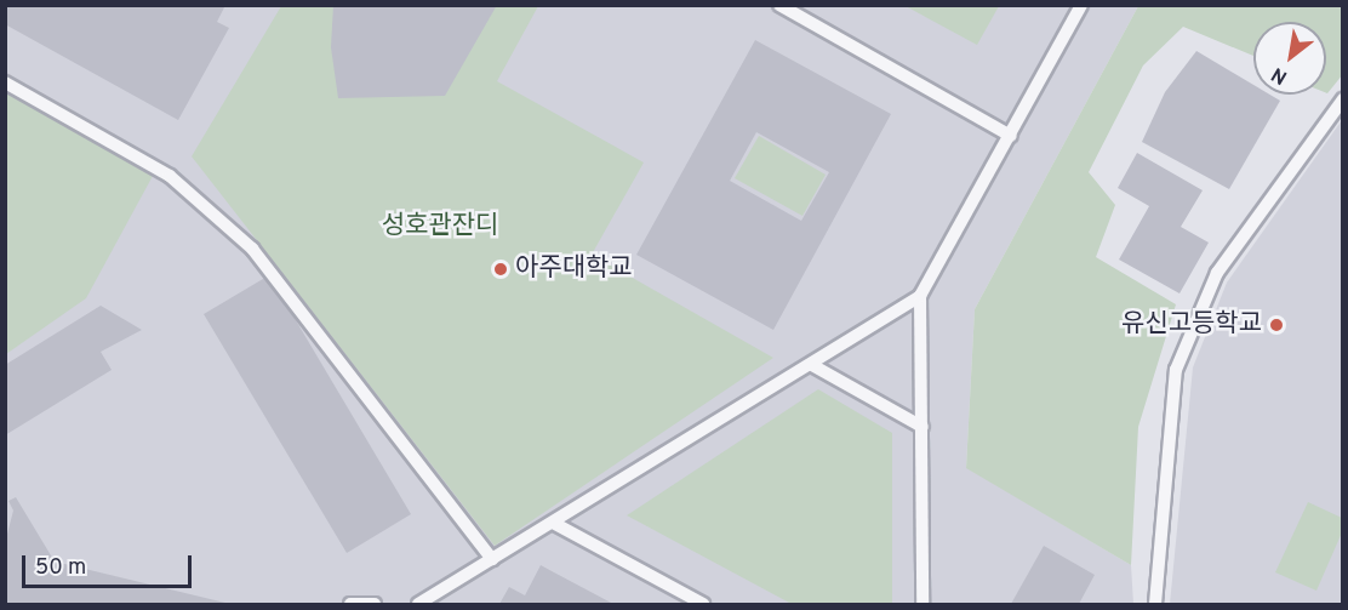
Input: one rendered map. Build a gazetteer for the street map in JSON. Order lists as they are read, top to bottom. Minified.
{"parks":["성호관잔디"],"places":["아주대학교","유신고등학교"],"scale_bar":"50 m","north":"bottom left"}
